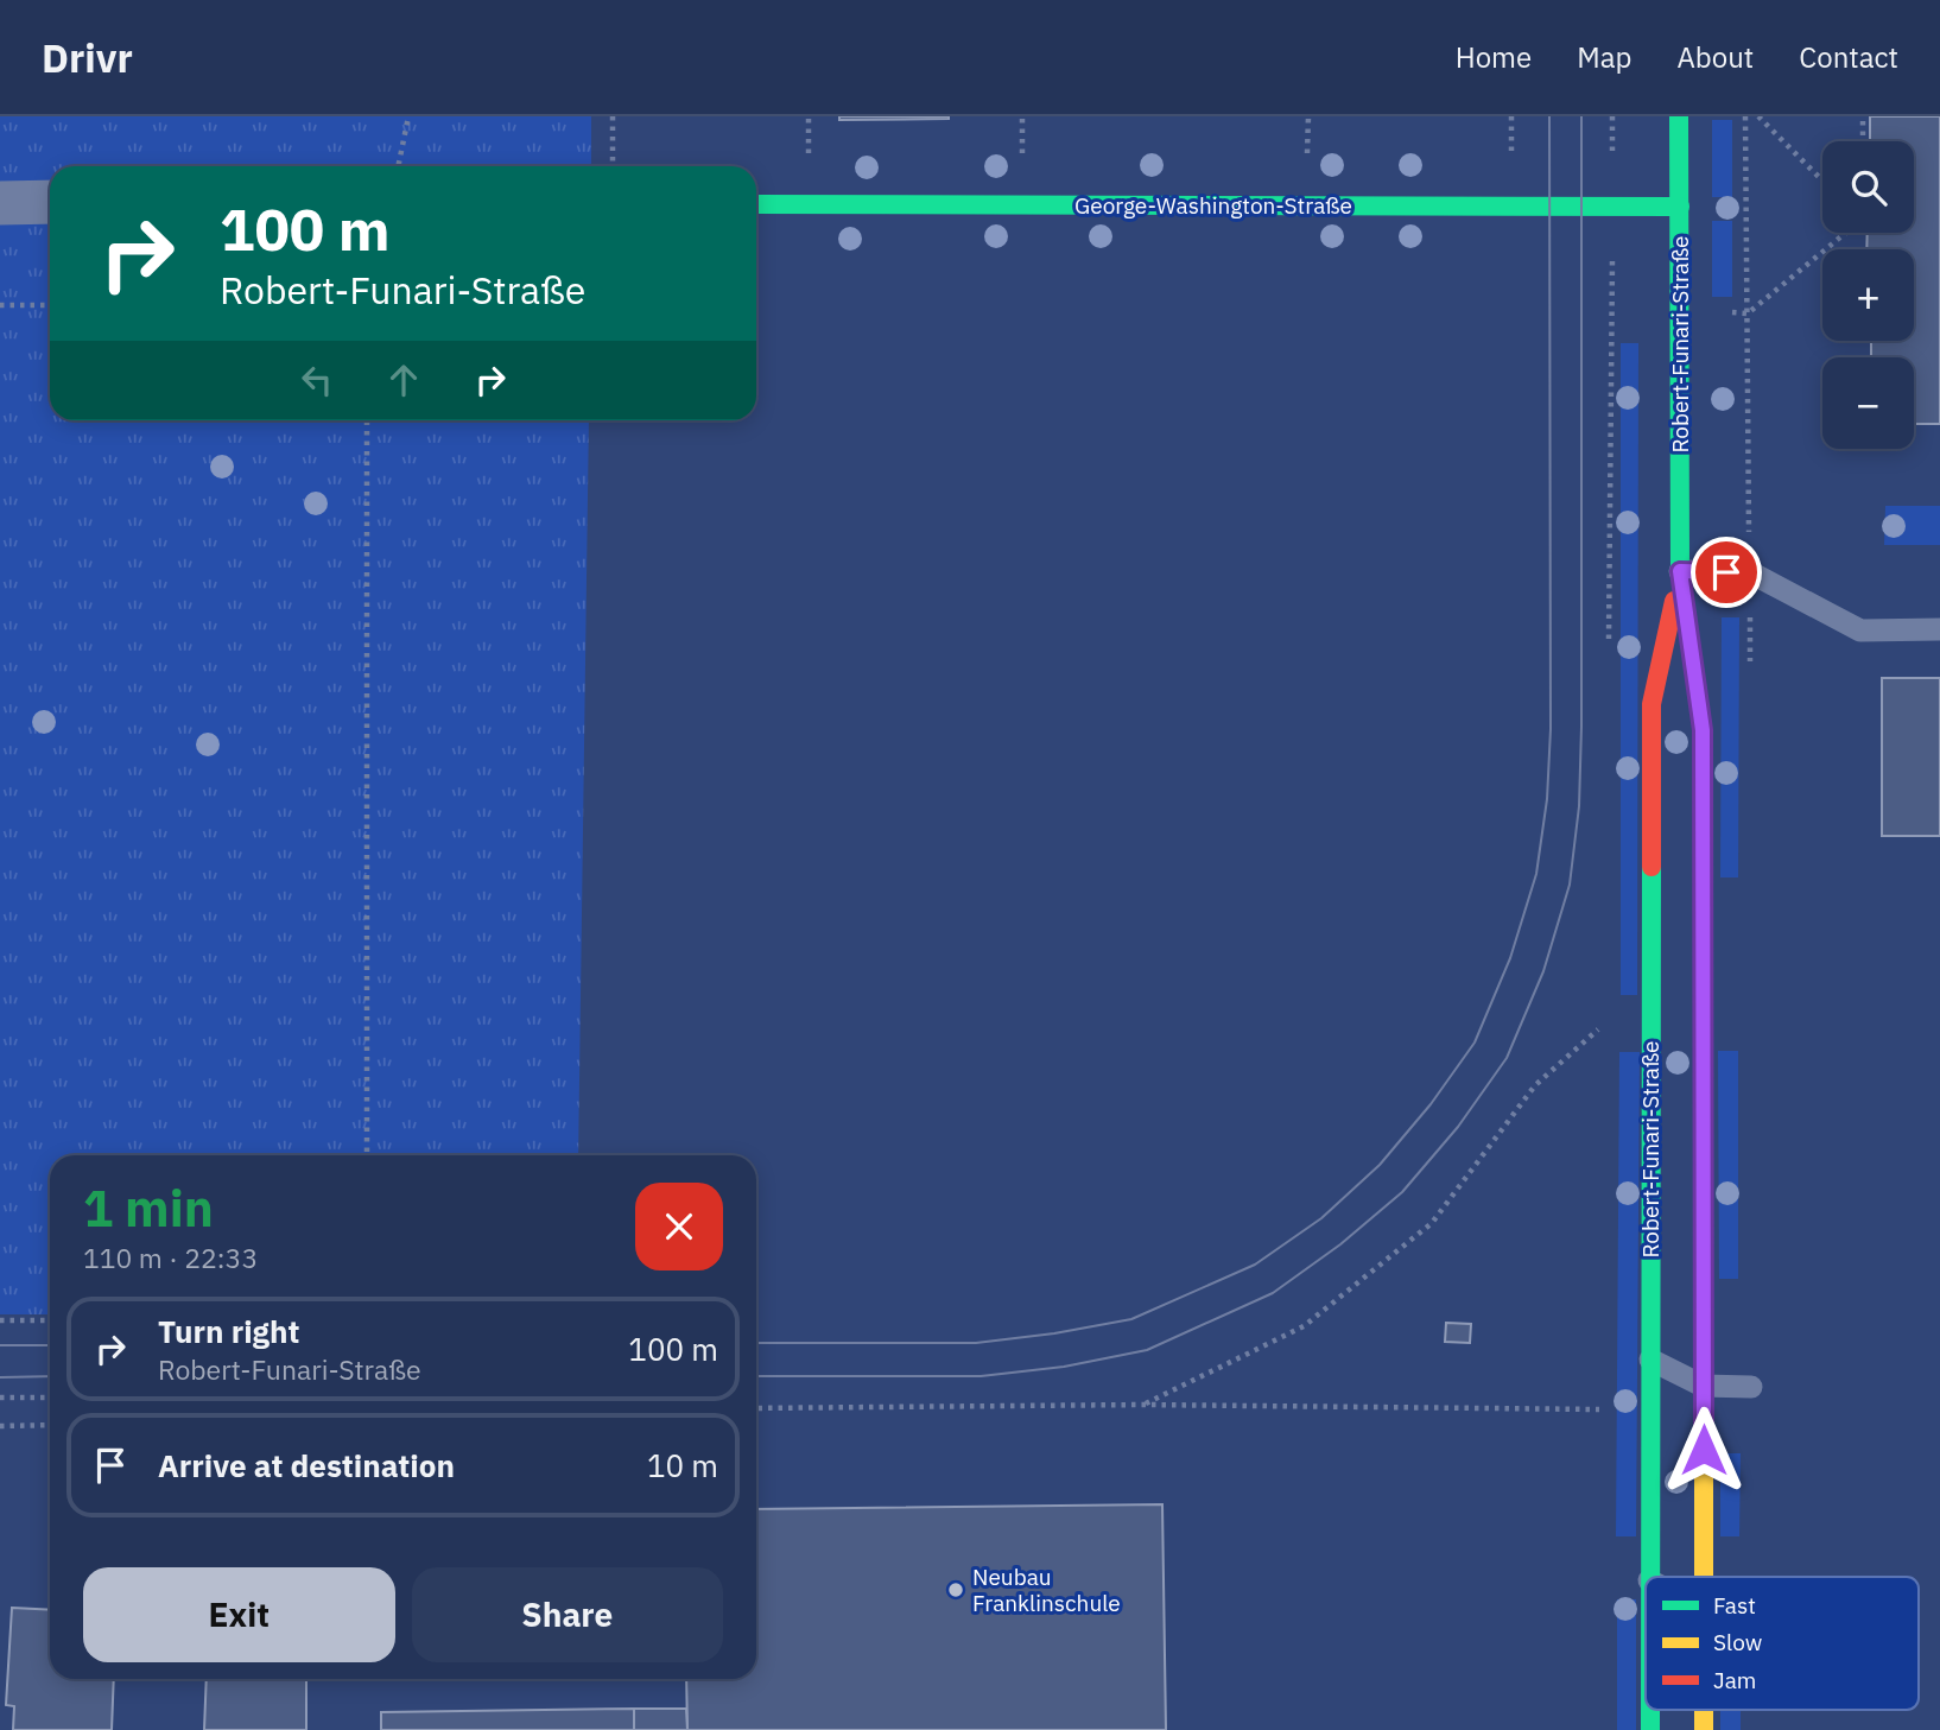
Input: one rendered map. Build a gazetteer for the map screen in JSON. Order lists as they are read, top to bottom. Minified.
{"streets":{"street":["George-Washington-Straße","Robert-Funari-Straße"]},"crossings":[["George-Washington-Straße","Robert-Funari-Straße"]],"places":["Neubau Franklinschule"],"legend":["Fast","Slow","Jam"],"page":{"header":"Drivr","nav":["Home","Map","About","Contact"],"map_buttons":["+","−"],"turn":["100 m","Robert-Funari-Straße"],"heading":["1 min","110 m · 22:33"],"list":[{"name":"Turn right","note":"Robert-Funari-Straße","value":"100 m"},{"name":"Arrive at destination","value":"10 m"}],"buttons":["Exit","Share"]}}
